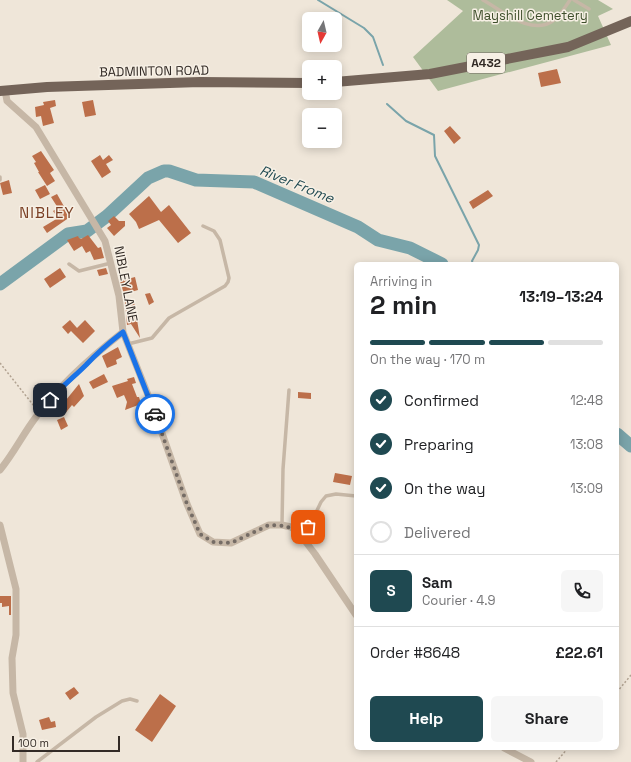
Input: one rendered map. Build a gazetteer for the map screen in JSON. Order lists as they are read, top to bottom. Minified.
{"streets":{"main road":["A432","BADMINTON ROAD"],"street":["NIBLEY LANE"]},"crossings":[["BADMINTON ROAD","NIBLEY LANE"]],"districts":["NIBLEY"],"water":["River Frome"],"parks":["Mayshill Cemetery"],"scale_bar":"100 m","north":"bottom","page":{"map_buttons":["+","−"],"heading":["2 min","Arriving in","13:19–13:24"],"panel":["Sam","Courier · 4.9","Order #8648","£22.61"],"bar":"On the way · 170 m","list":[["Confirmed","12:48"],["Preparing","13:08"],["On the way","13:09"],"Delivered"],"round":"S","buttons":["Help","Share"],"scale":"100 m"}}
